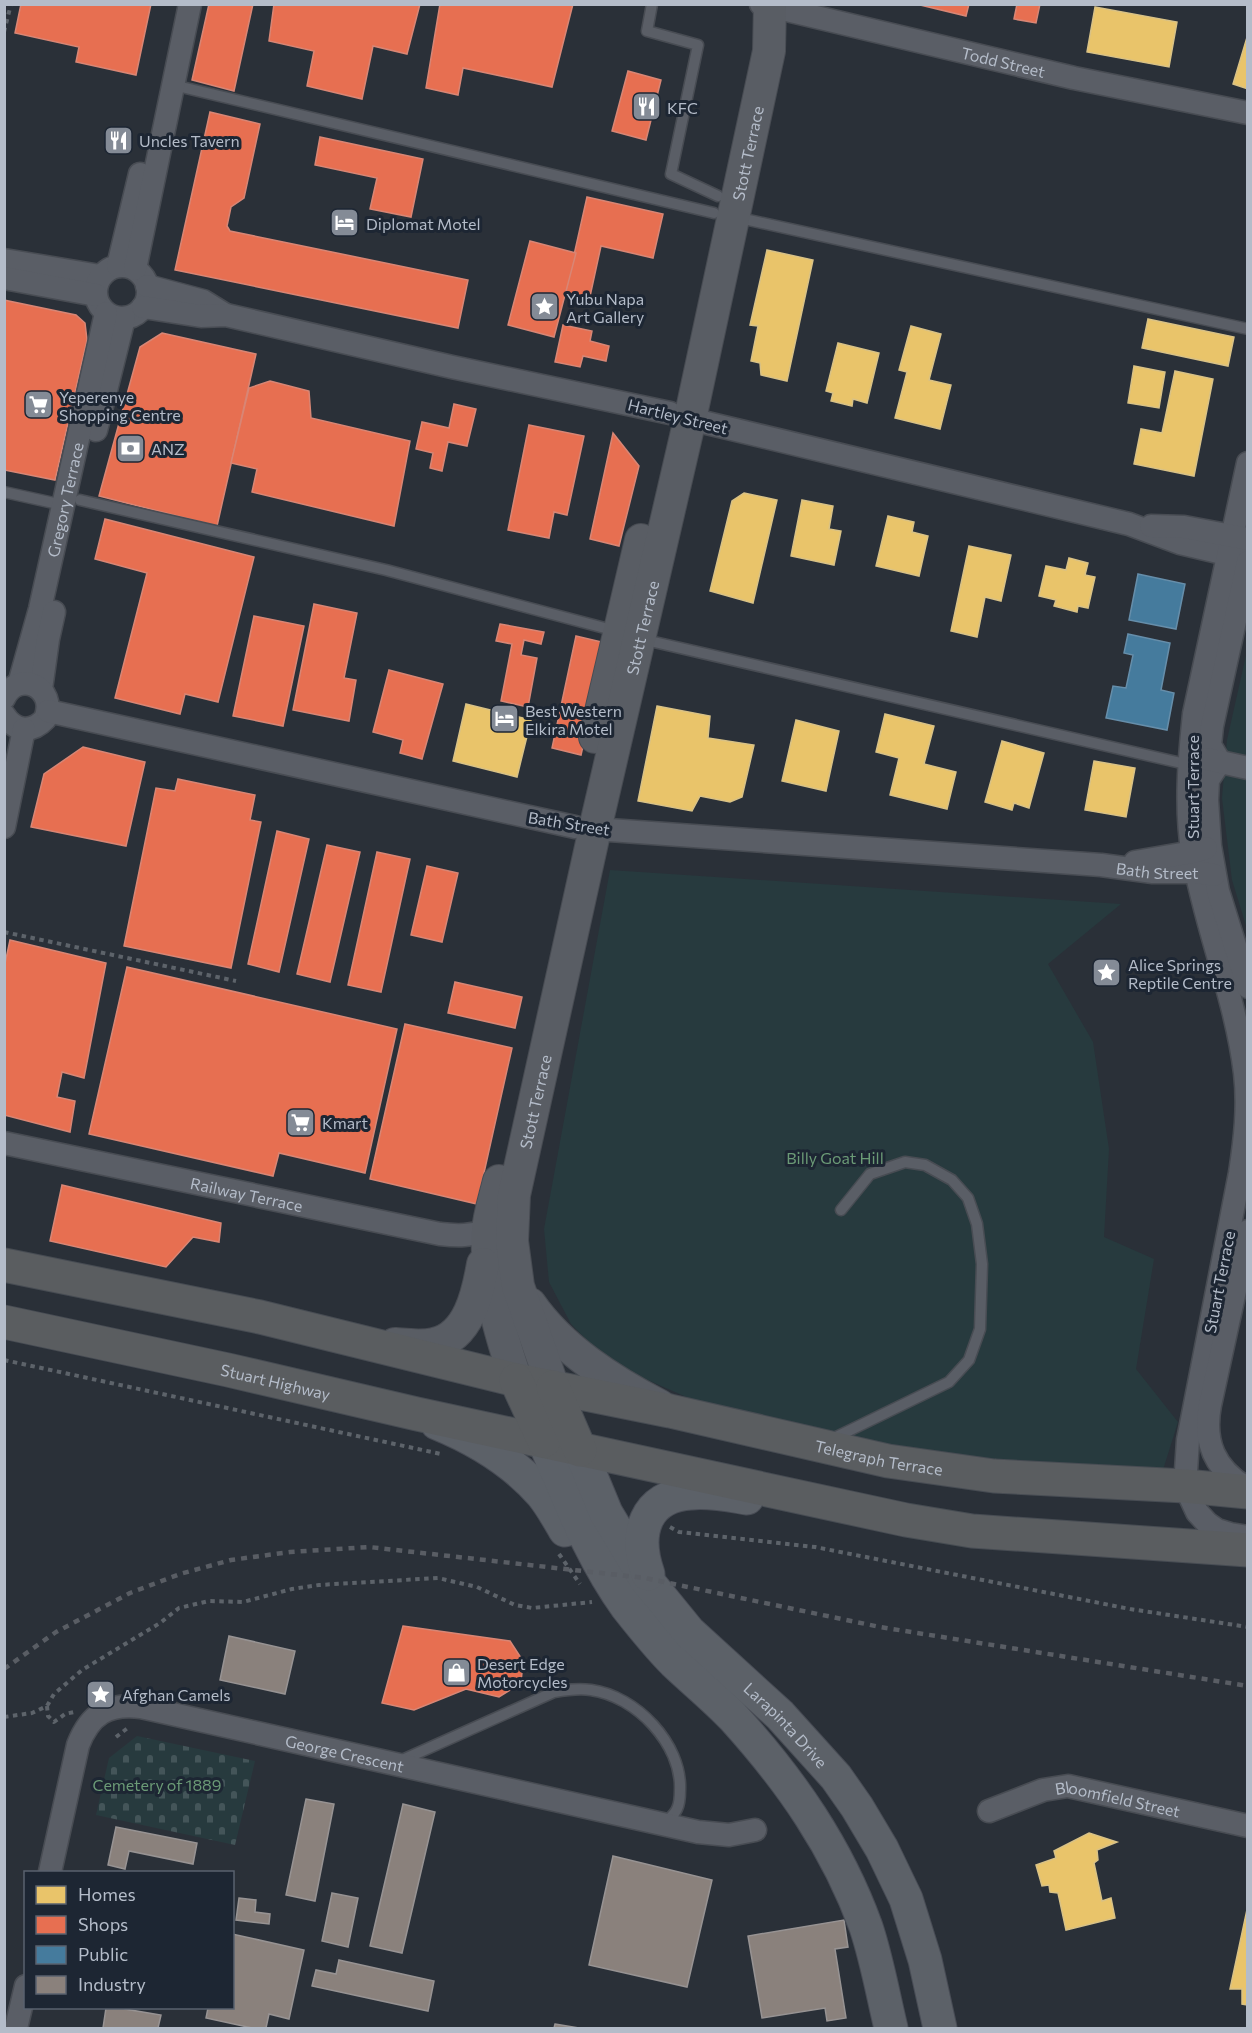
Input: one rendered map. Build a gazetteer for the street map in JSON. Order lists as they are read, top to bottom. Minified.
{"streets":{"highway":["Stuart Highway","Telegraph Terrace"],"main road":["Stott Terrace","Larapinta Drive"],"street":["Todd Street","Hartley Street","Gregory Terrace","Stuart Terrace","Bath Street","Railway Terrace","George Crescent","Bloomfield Street"]},"crossings":[["Todd Street","Stott Terrace"],["Stott Terrace","Hartley Street"],["Stott Terrace","Bath Street"],["Stott Terrace","Railway Terrace"],["Stott Terrace","Telegraph Terrace"],["Hartley Street","Gregory Terrace"],["Hartley Street","Stuart Terrace"],["Stuart Terrace","Bath Street"],["Stuart Terrace","Telegraph Terrace"],["Stuart Highway","Larapinta Drive"]],"parks":["Billy Goat Hill","Cemetery of 1889"],"places":{"restaurant":["KFC","Uncles Tavern"],"hotel":["Diplomat Motel","Best Western Elkira Motel"],"place":["Yubu Napa Art Gallery","Alice Springs Reptile Centre","Afghan Camels"],"supermarket":["Yeperenye Shopping Centre","Kmart"],"bank":["ANZ"],"shop":["Desert Edge Motorcycles"]},"legend":["Homes","Shops","Public","Industry"]}
